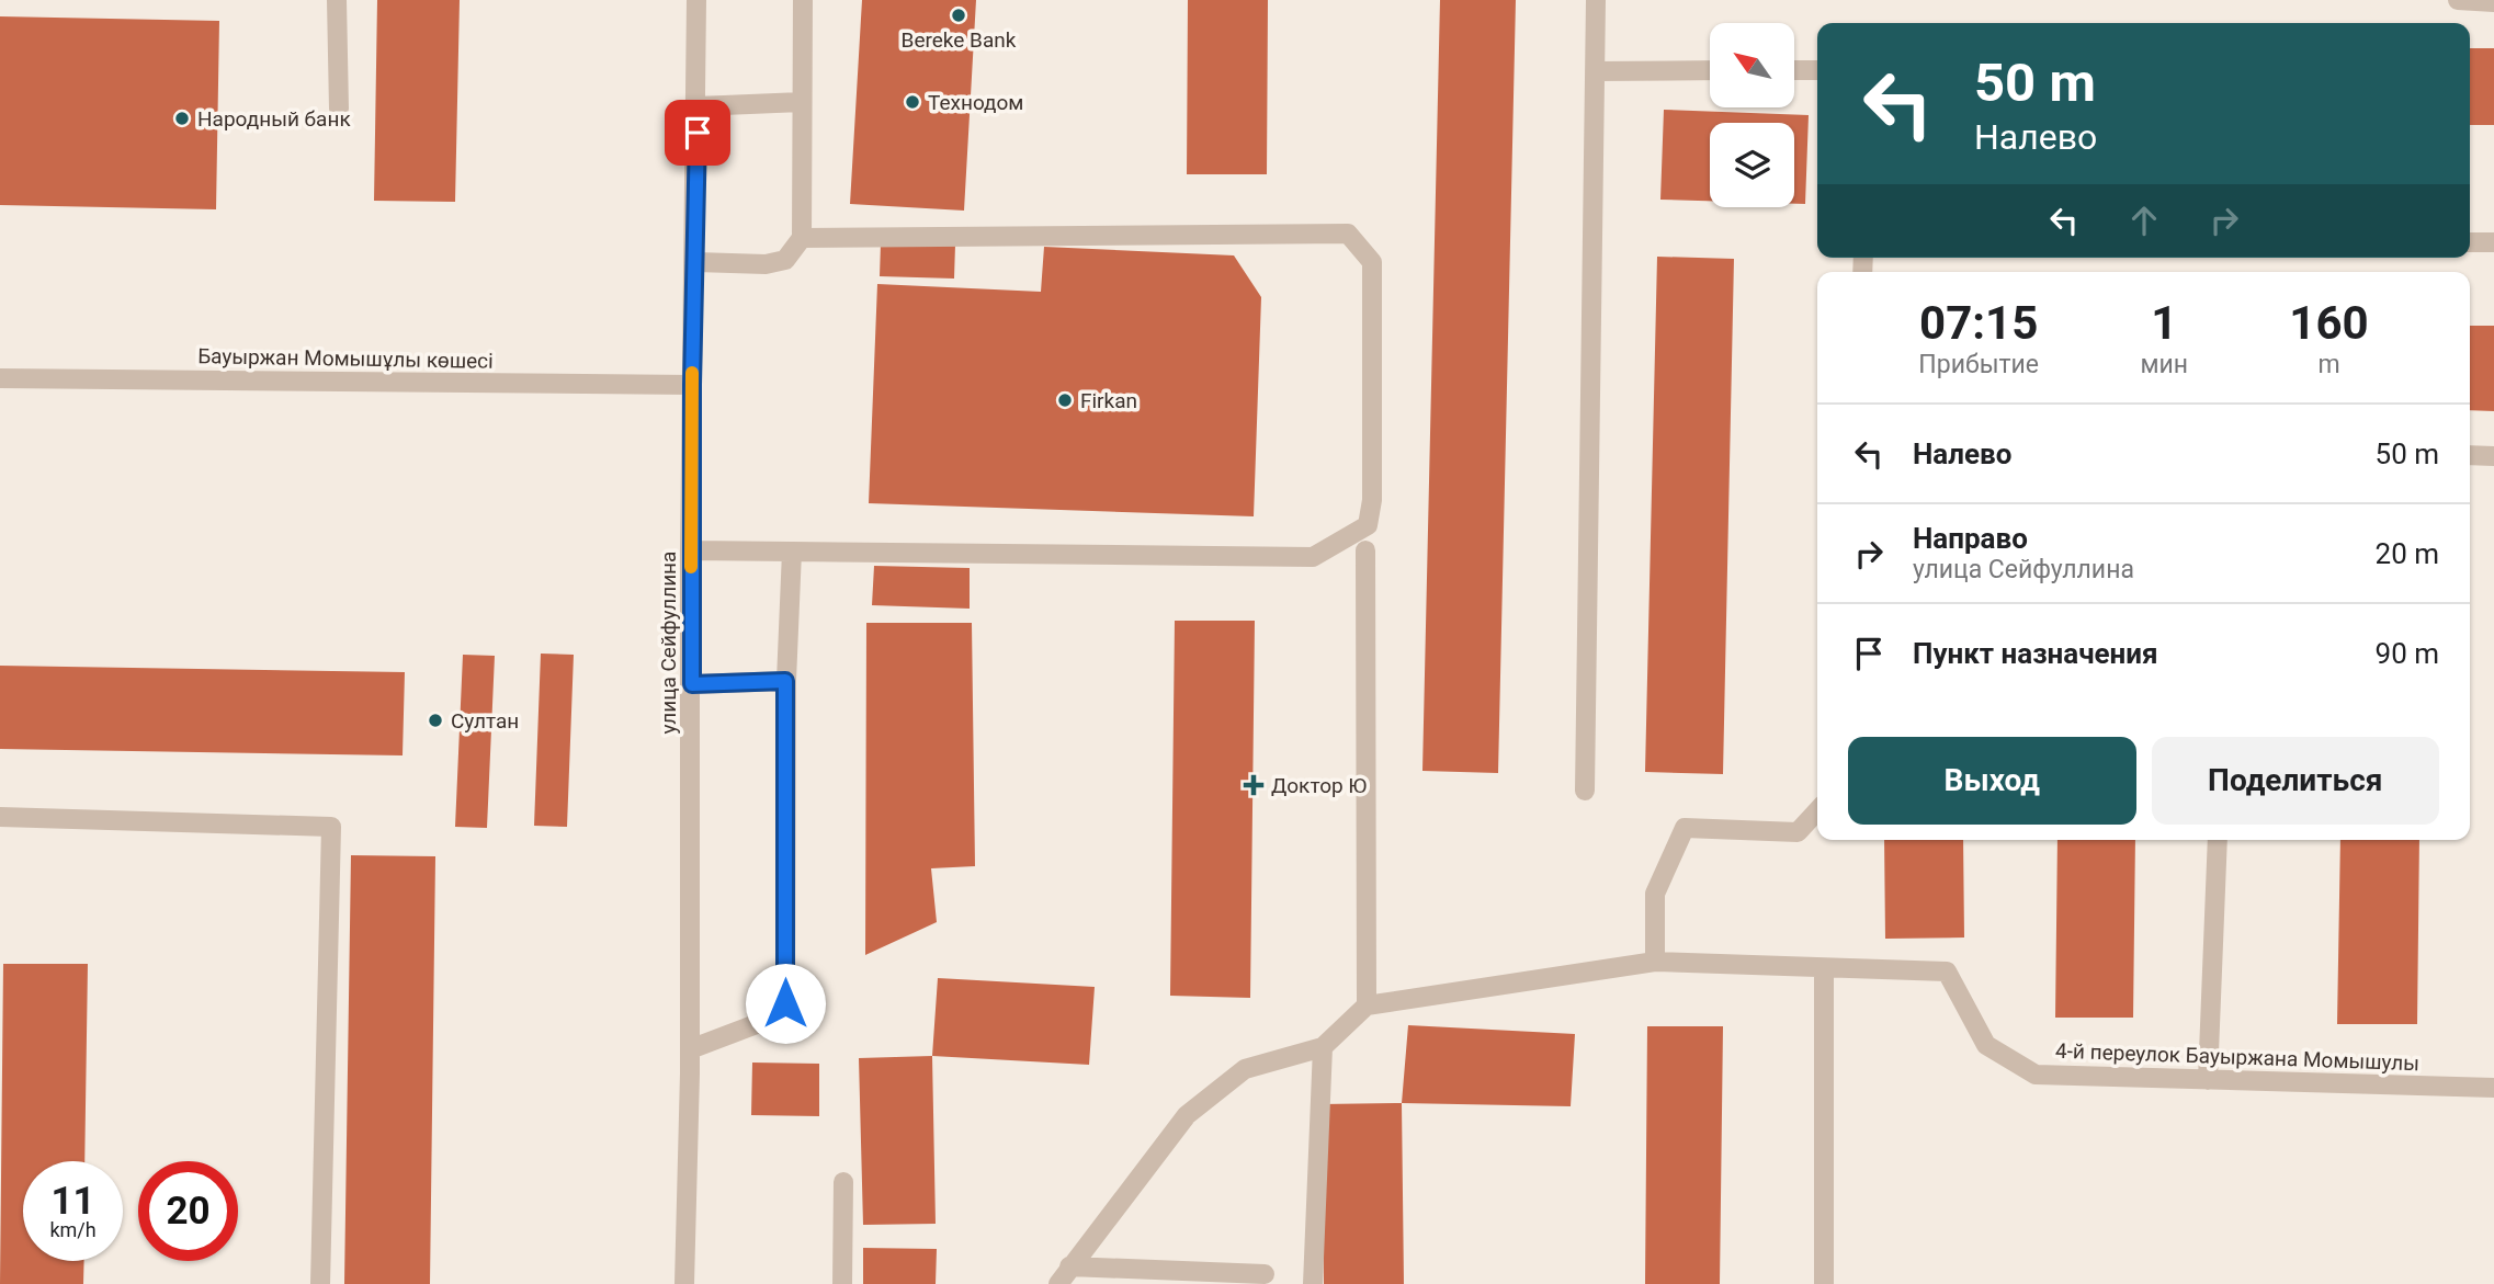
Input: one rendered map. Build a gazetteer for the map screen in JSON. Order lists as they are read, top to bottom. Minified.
{"streets":{"street":["Бауыржан Момышұлы көшесі","улица Сейфуллина","4-й переулок Бауыржана Момышулы"]},"crossings":[["Бауыржан Момышұлы көшесі","улица Сейфуллина"]],"places":{"other":["Bereke Bank","Технодом","Народный банк","Firkan","Султан"],"health":["Доктор Ю"]},"north":"top left","page":{"turn":["50 m","Налево"],"eta":["07:15","Прибытие","1","мин","160","m"],"list":[{"name":"Налево","value":"50 m"},{"name":"Направо","note":"улица Сейфуллина","value":"20 m"},{"name":"Пункт назначения","value":"90 m"}],"buttons":["Выход","Поделиться"],"speed":"11 km/h","limit":"20"}}
